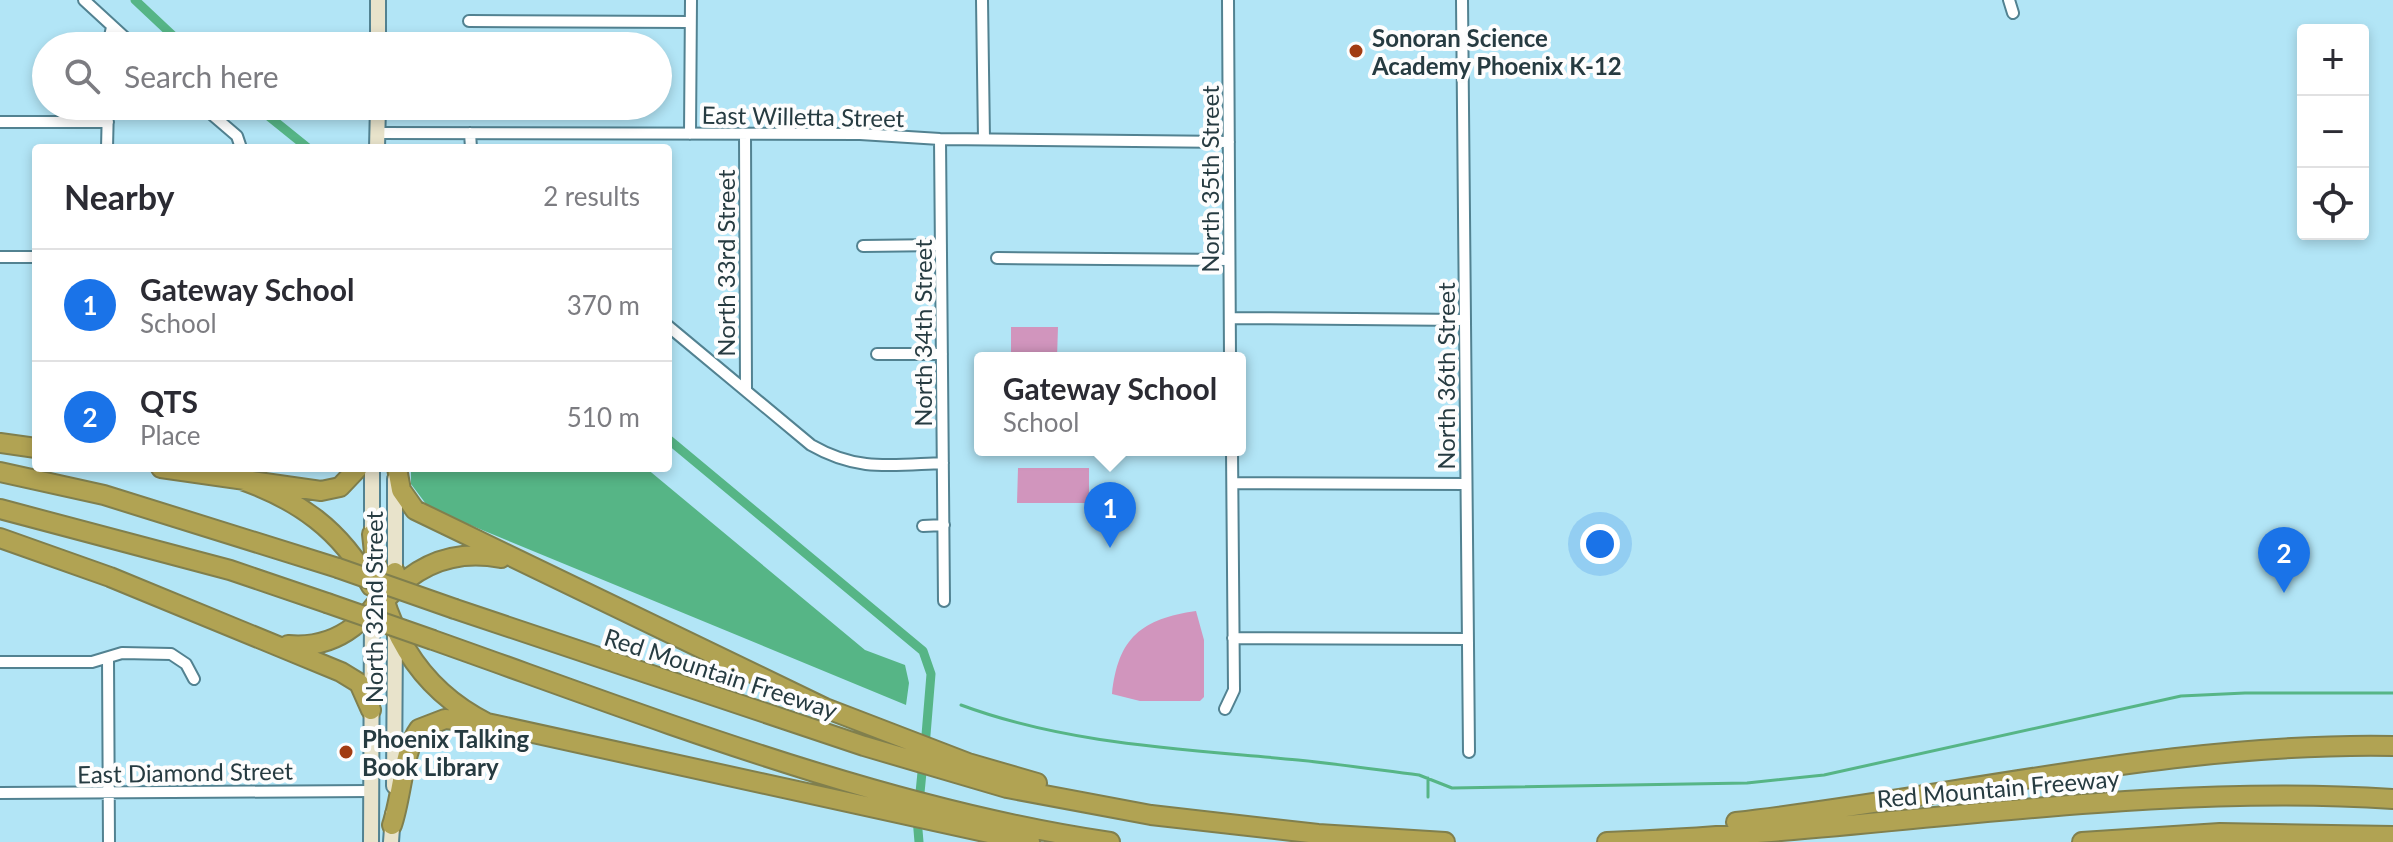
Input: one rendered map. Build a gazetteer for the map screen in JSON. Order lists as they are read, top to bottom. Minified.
{"streets":{"highway":["Red Mountain Freeway"],"main road":["North 32nd Street"],"street":["East Willetta Street","North 35th Street","North 33rd Street","North 34th Street","North 36th Street","East Diamond Street"]},"crossings":[["East Willetta Street","North 35th Street"],["East Willetta Street","North 33rd Street"],["East Willetta Street","North 34th Street"],["North 32nd Street","East Diamond Street"]],"places":["Sonoran Science Academy Phoenix K-12","Phoenix Talking Book Library"],"page":{"map_buttons":["+","−"],"search":"Search here","heading":["Nearby","2 results"],"list":[{"mark":"1","name":"Gateway School","note":"School","value":"370 m"},{"mark":"2","name":"QTS","note":"Place","value":"510 m"}],"popup":["Gateway School","School"],"pins":["1","2"]}}
